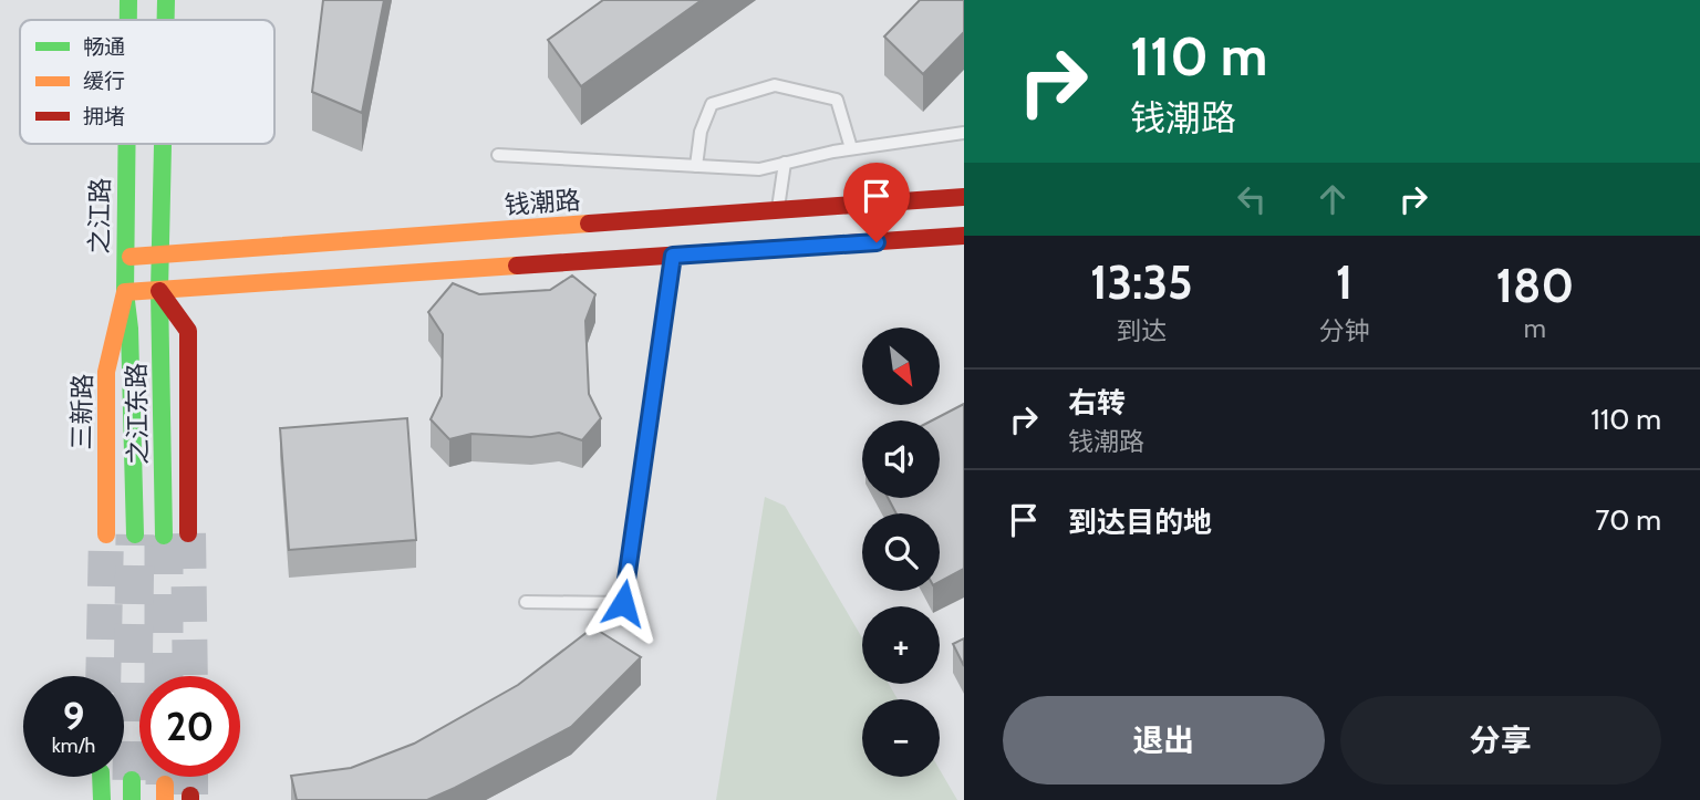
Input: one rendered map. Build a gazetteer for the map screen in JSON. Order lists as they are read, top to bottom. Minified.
{"streets":{"main road":["钱潮路","之江路","三新路","之江东路"]},"crossings":[["钱潮路","之江路"],["之江路","三新路"],["之江路","之江东路"],["三新路","之江东路"]],"legend":["畅通","缓行","拥堵"],"north":"bottom right","page":{"turn":["110 m","钱潮路"],"eta":["13:35","到达","1","分钟","180","m"],"map_buttons":["+","−"],"list":[{"name":"右转","note":"钱潮路","value":"110 m"},{"name":"到达目的地","value":"70 m"}],"speed":"9 km/h","limit":"20","buttons":["退出","分享"]}}
